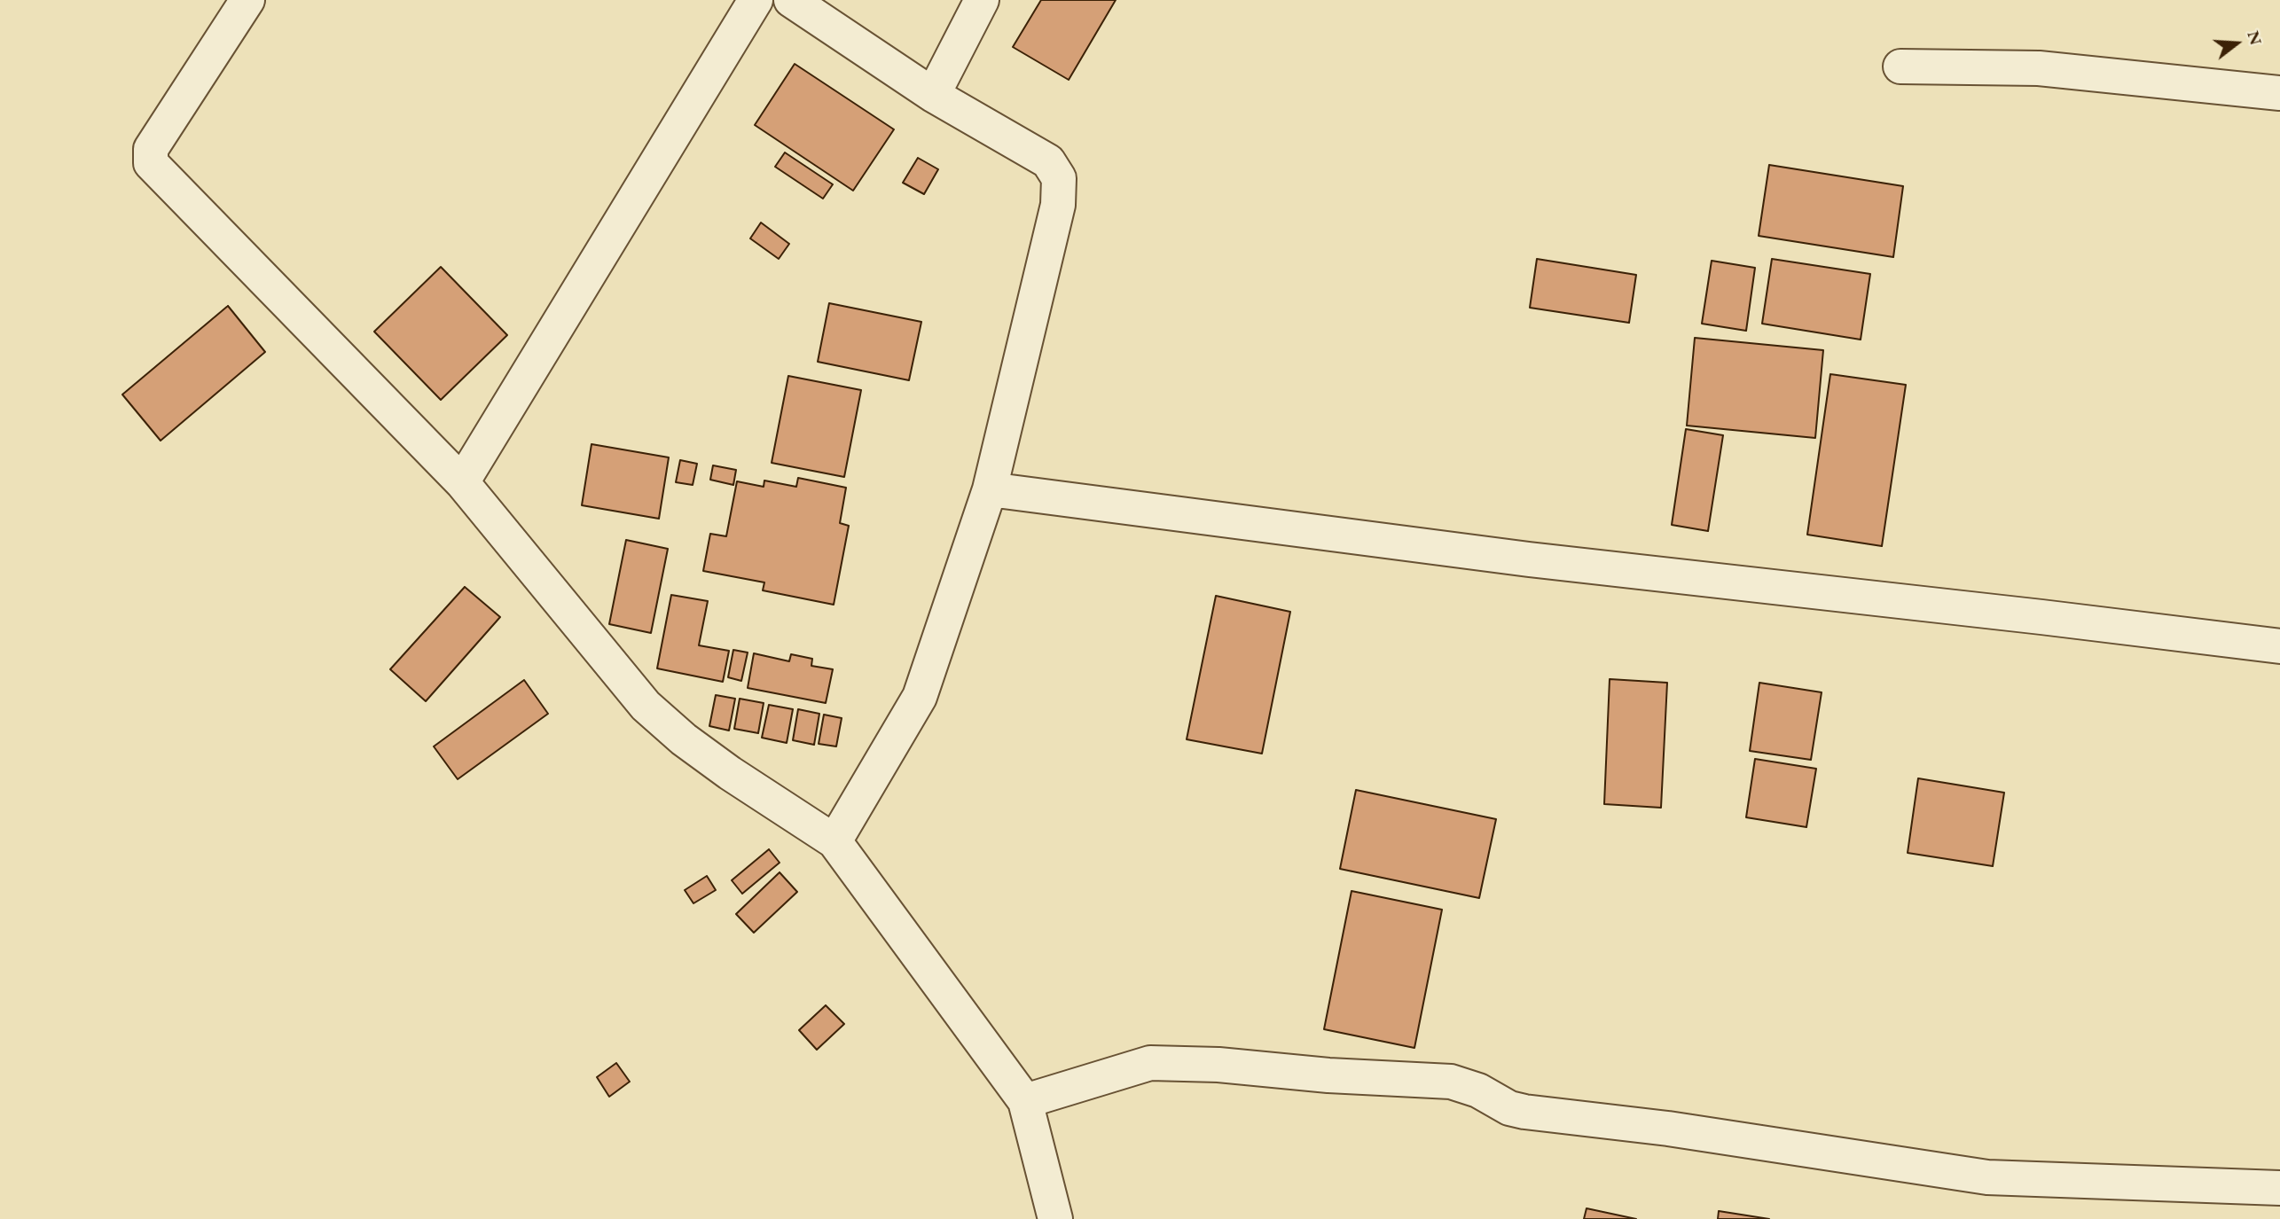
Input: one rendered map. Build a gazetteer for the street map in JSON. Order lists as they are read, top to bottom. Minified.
{"north":"right"}
